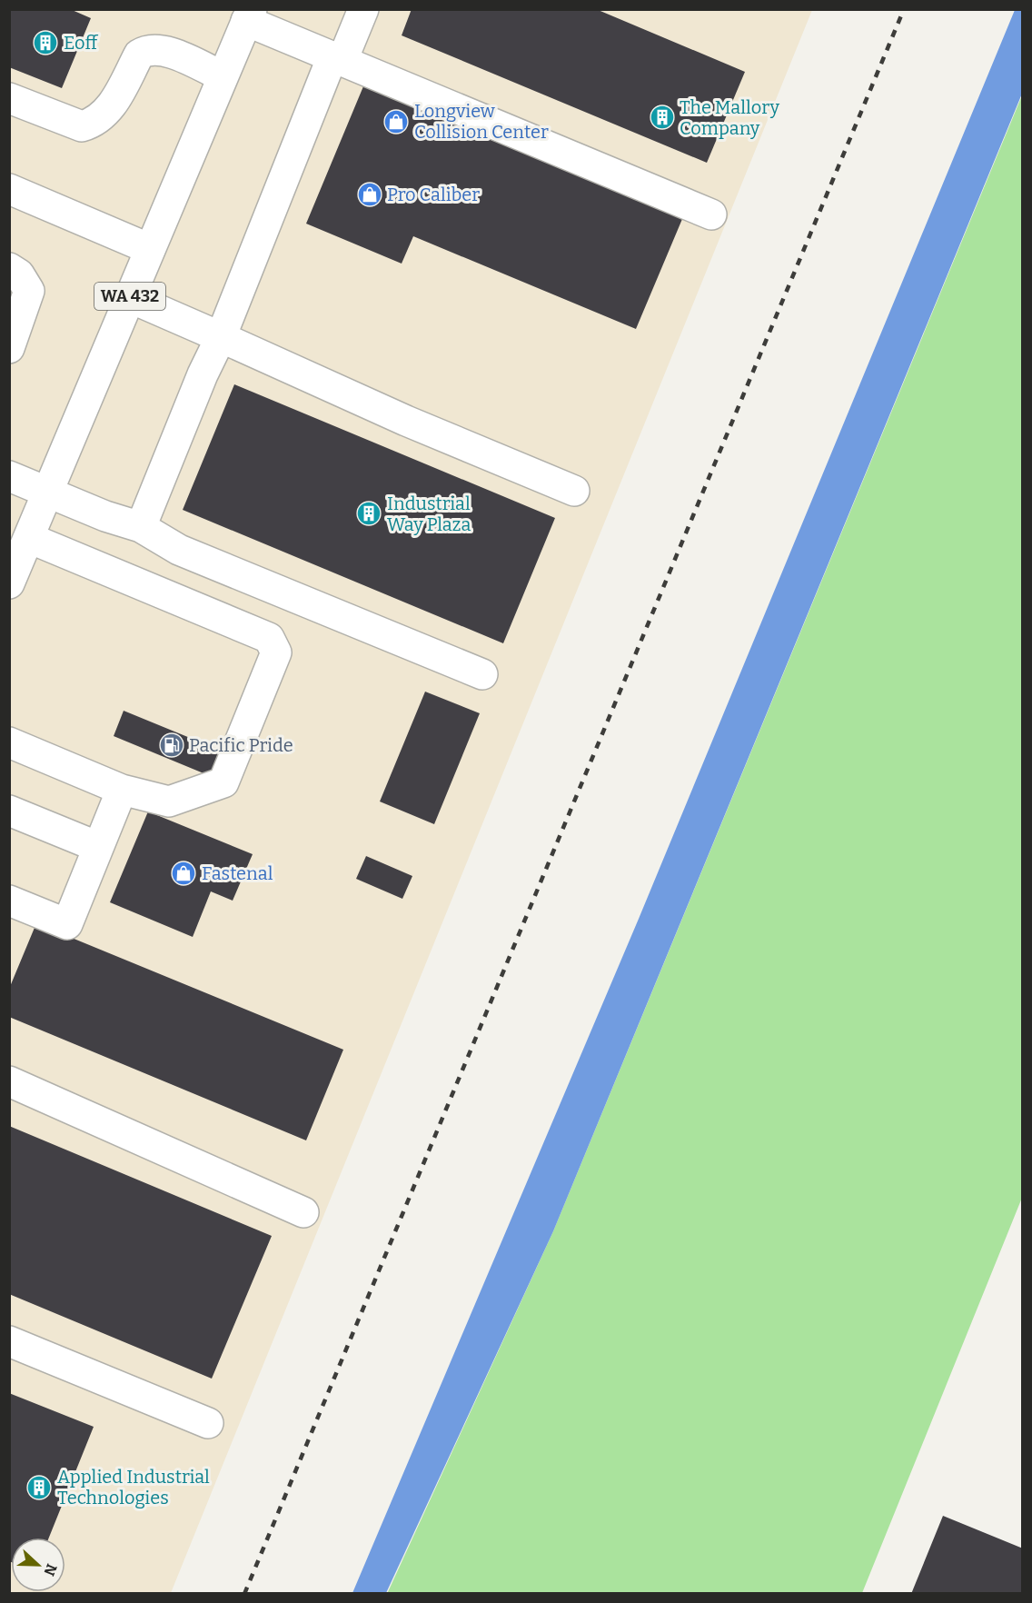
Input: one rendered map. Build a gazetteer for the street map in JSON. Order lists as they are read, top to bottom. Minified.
{"streets":{"main road":["WA 432"]},"places":{"building":["Eoff","The Mallory Company","Industrial Way Plaza","Applied Industrial Technologies"],"shop":["Longview Collision Center","Pro Caliber","Fastenal"],"fuel station":["Pacific Pride"]},"north":"right"}
